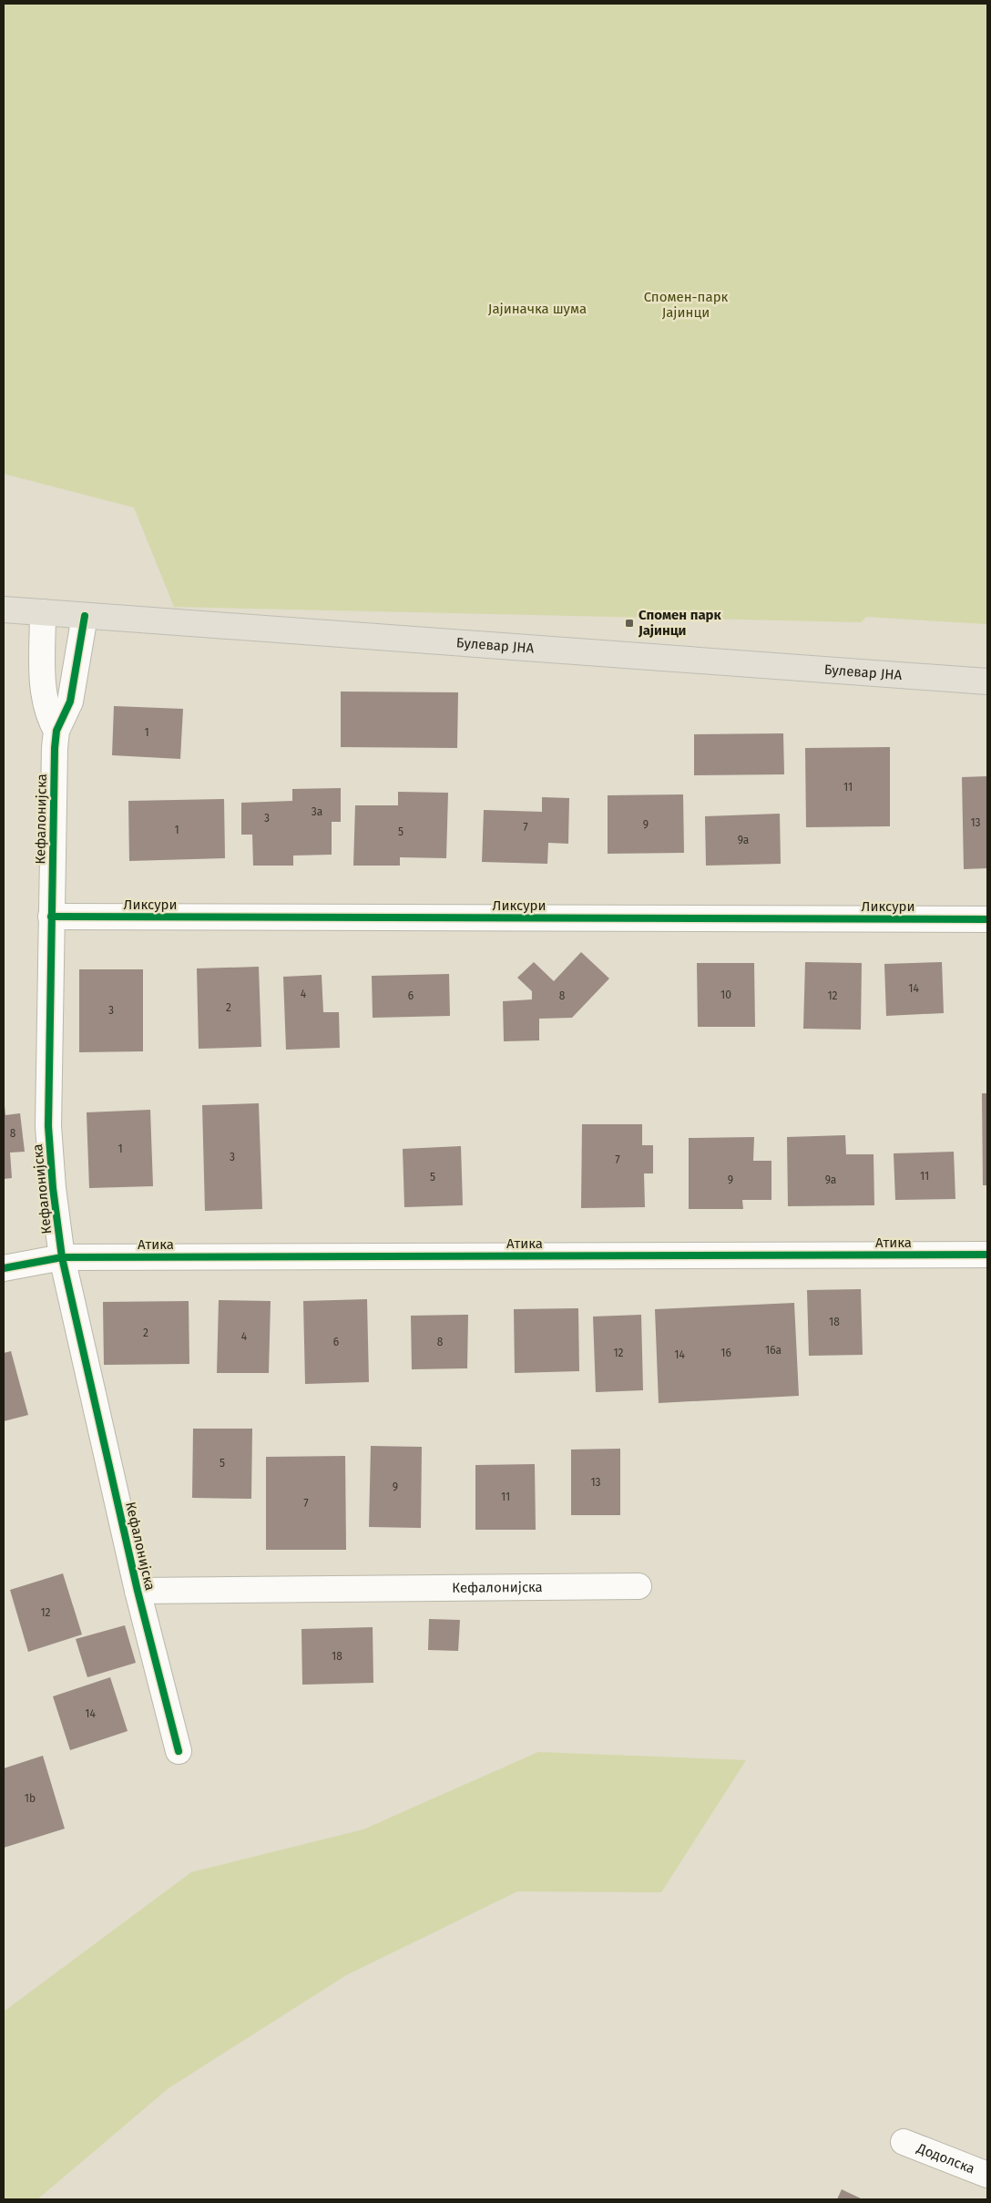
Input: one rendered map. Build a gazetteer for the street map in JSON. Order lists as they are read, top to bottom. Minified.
{"streets":{"main road":["Булевар ЈНА"],"street":["Кефалонијска","Ликсури","Атика","Додолска"]},"crossings":[["Булевар ЈНА","Кефалонијска"],["Кефалонијска","Ликсури"],["Кефалонијска","Атика"]],"parks":["Спомен-парк Јајинци","Јајиначка шума"],"places":{"transit":["Спомен парк Јајинци"]},"house_numbers":["1","11","3a","3","13","9","7","1","5","9a","14","4","10","6","8","12","2","3","8","1","3","7","11","5","9","9a","18","2","4","6","8","16a","12","16","14","5","13","9","11","7","12","18","14","1b"]}
